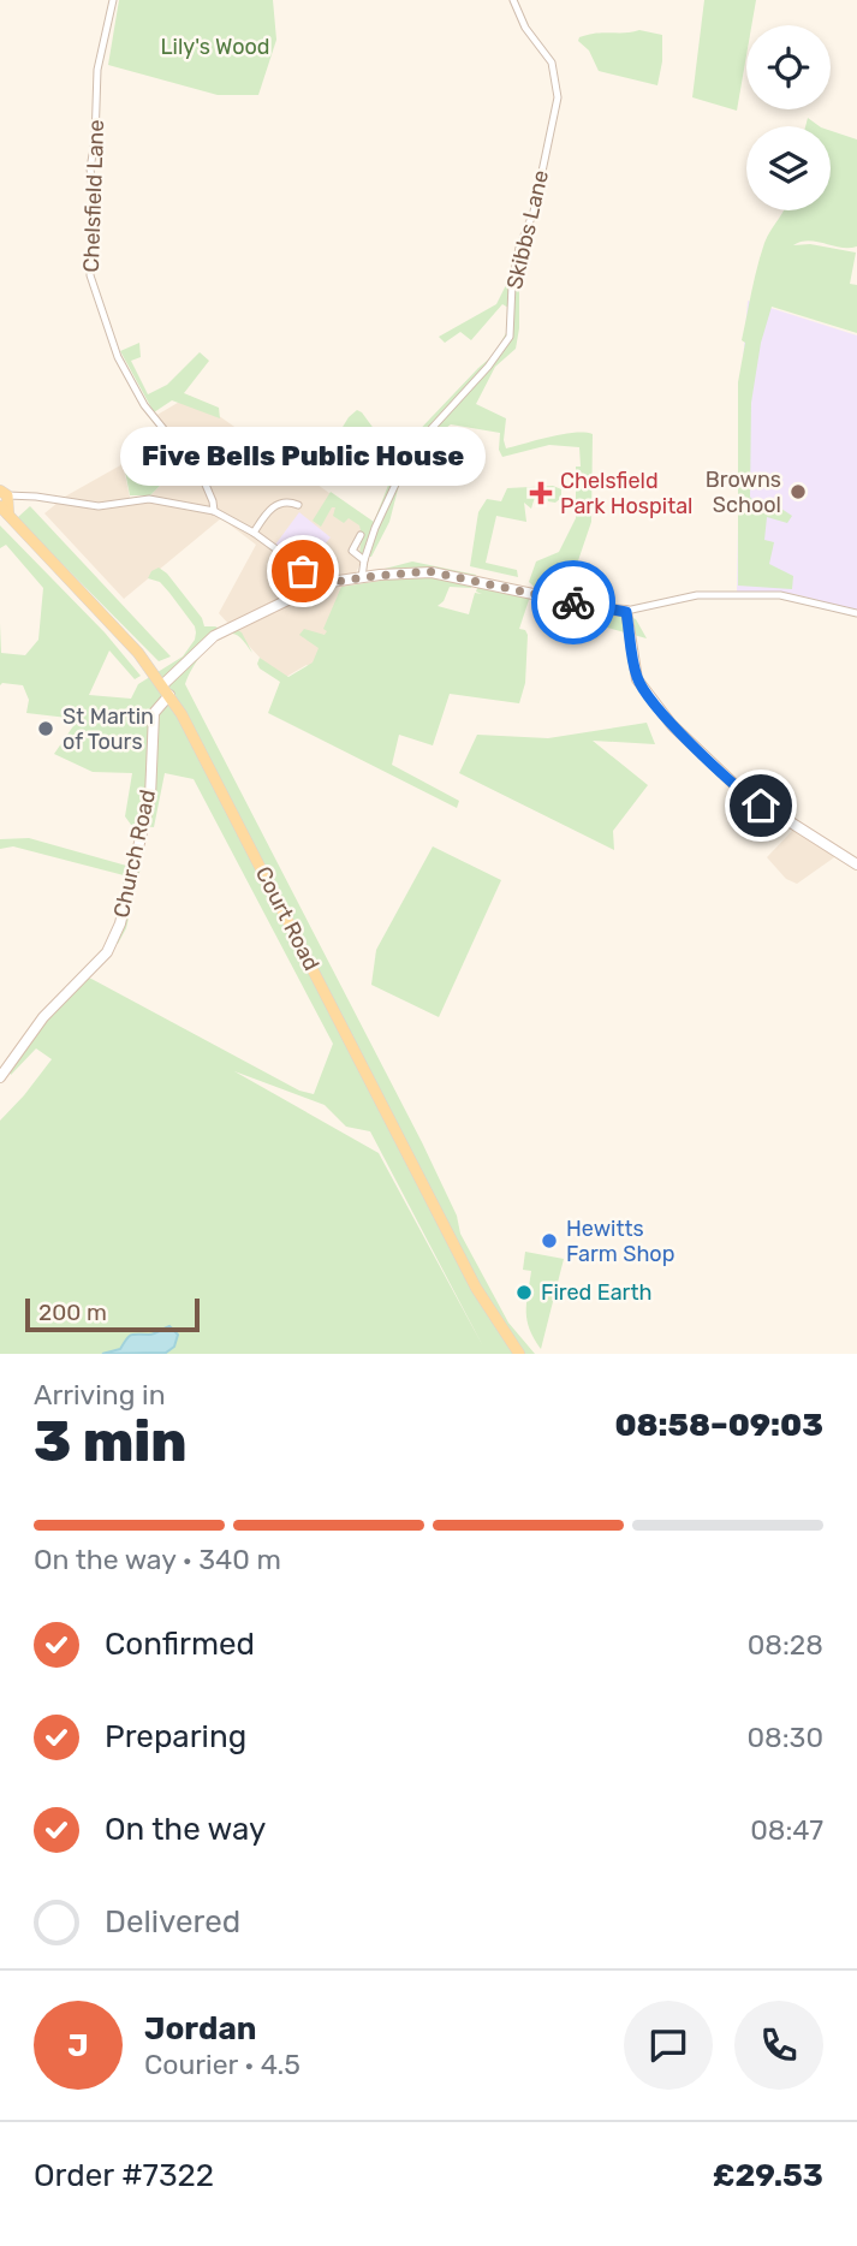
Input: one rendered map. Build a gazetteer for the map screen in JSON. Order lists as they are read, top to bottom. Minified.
{"streets":{"main road":["Court Road"],"street":["Chelsfield Lane","Skibbs Lane","Church Road"]},"crossings":[["Skibbs Lane","Church Road"],["Church Road","Court Road"]],"parks":["Lily's Wood"],"places":{"other":["Browns School","Five Bells Public House","St Martin of Tours","Hewitts Farm Shop","Fired Earth"],"health":["Chelsfield Park Hospital"]},"scale_bar":"200 m","page":{"bubble":"Five Bells Public House","scale":"200 m","heading":["3 min","Arriving in","08:58–09:03"],"panel":["Jordan","Courier · 4.5","Order #7322","£29.53"],"bar":"On the way · 340 m","list":[["Confirmed","08:28"],["Preparing","08:30"],["On the way","08:47"],"Delivered"],"round":"J"}}
